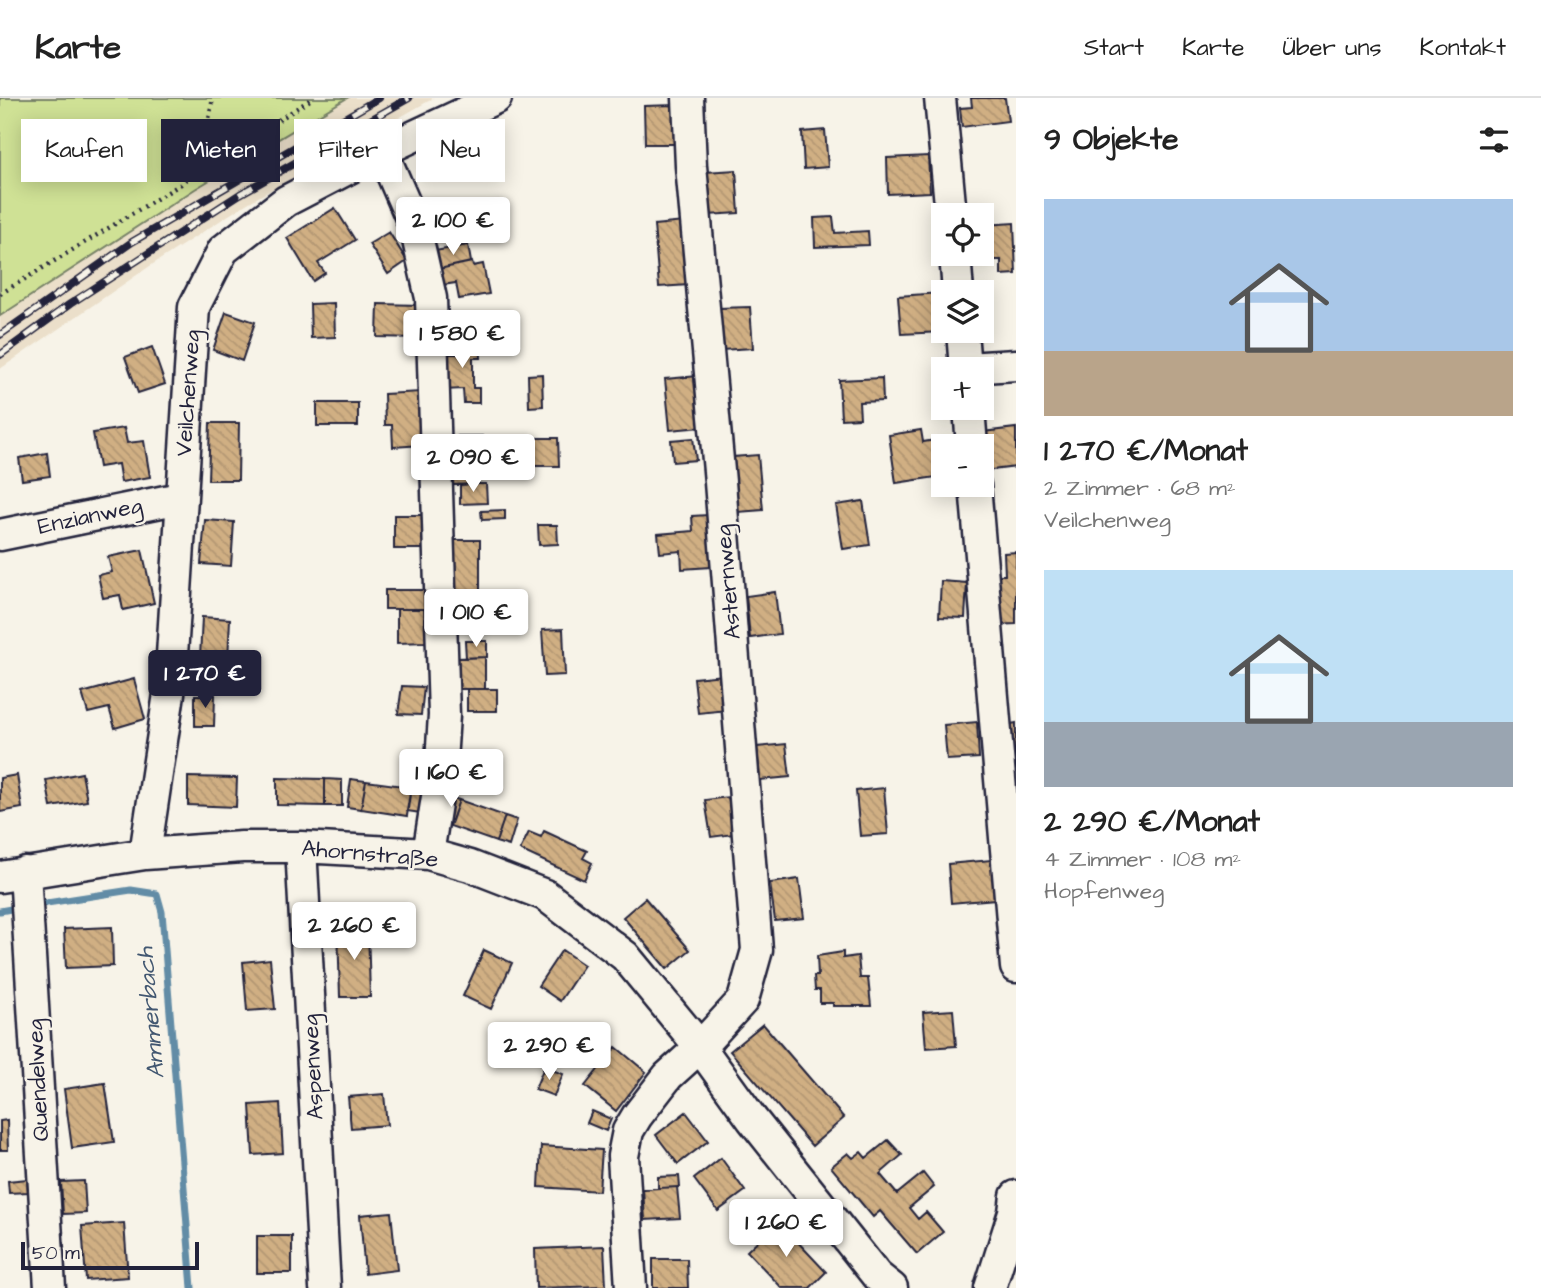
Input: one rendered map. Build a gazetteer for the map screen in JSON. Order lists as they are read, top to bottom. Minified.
{"streets":{"street":["Veilchenweg","Enzianweg","Asternweg","Ahornstraße","Aspenweg","Quendelweg"]},"crossings":[["Veilchenweg","Enzianweg"],["Veilchenweg","Ahornstraße"],["Asternweg","Ahornstraße"],["Ahornstraße","Aspenweg"],["Ahornstraße","Quendelweg"]],"water":["Ammerbach"],"scale_bar":"50 m","page":{"header":"Karte","nav":["Start","Karte","Über uns","Kontakt"],"heading":"9 Objekte","chip":["Kaufen","Mieten","Filter","Neu"],"list":[{"name":"1 270 €/Monat","note":"2 Zimmer · 68 m² · Veilchenweg"},{"name":"2 290 €/Monat","note":"4 Zimmer · 108 m² · Hopfenweg"}],"price":["2 100 €","1 580 €","2 090 €","1 010 €","1 270 €","1 160 €","2 260 €","2 290 €","1 260 €"],"map_buttons":["+","−"],"scale":"50 m"}}
